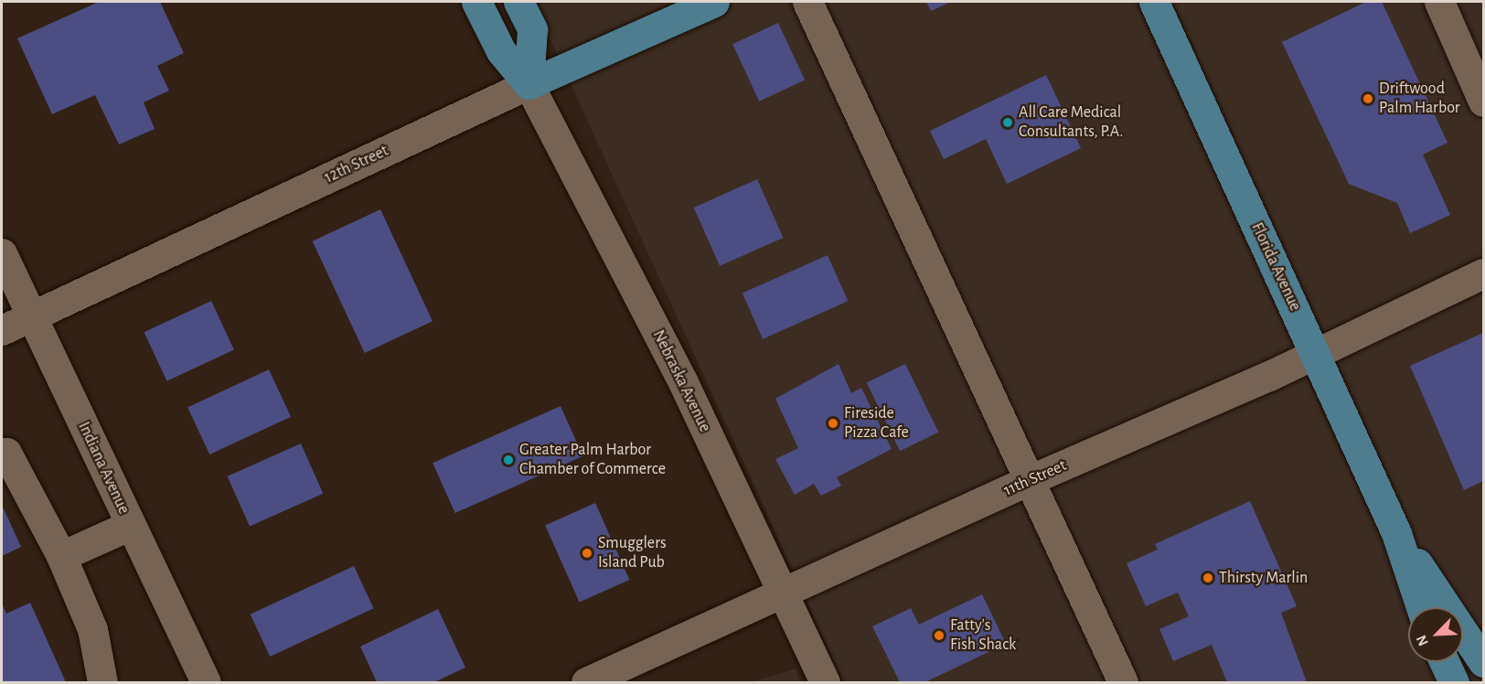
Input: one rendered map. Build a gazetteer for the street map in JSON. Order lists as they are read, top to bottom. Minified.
{"streets":{"main road":["12th Street","Florida Avenue","Nebraska Avenue"],"street":["Indiana Avenue","11th Street"]},"crossings":[["12th Street","Nebraska Avenue"],["12th Street","Indiana Avenue"],["Florida Avenue","11th Street"],["Nebraska Avenue","11th Street"]],"places":["Driftwood Palm Harbor","All Care Medical Consultants, P.A.","Fireside Pizza Cafe","Greater Palm Harbor Chamber of Commerce","Smugglers Island Pub","Thirsty Marlin","Fatty's Fish Shack"],"north":"bottom left"}
